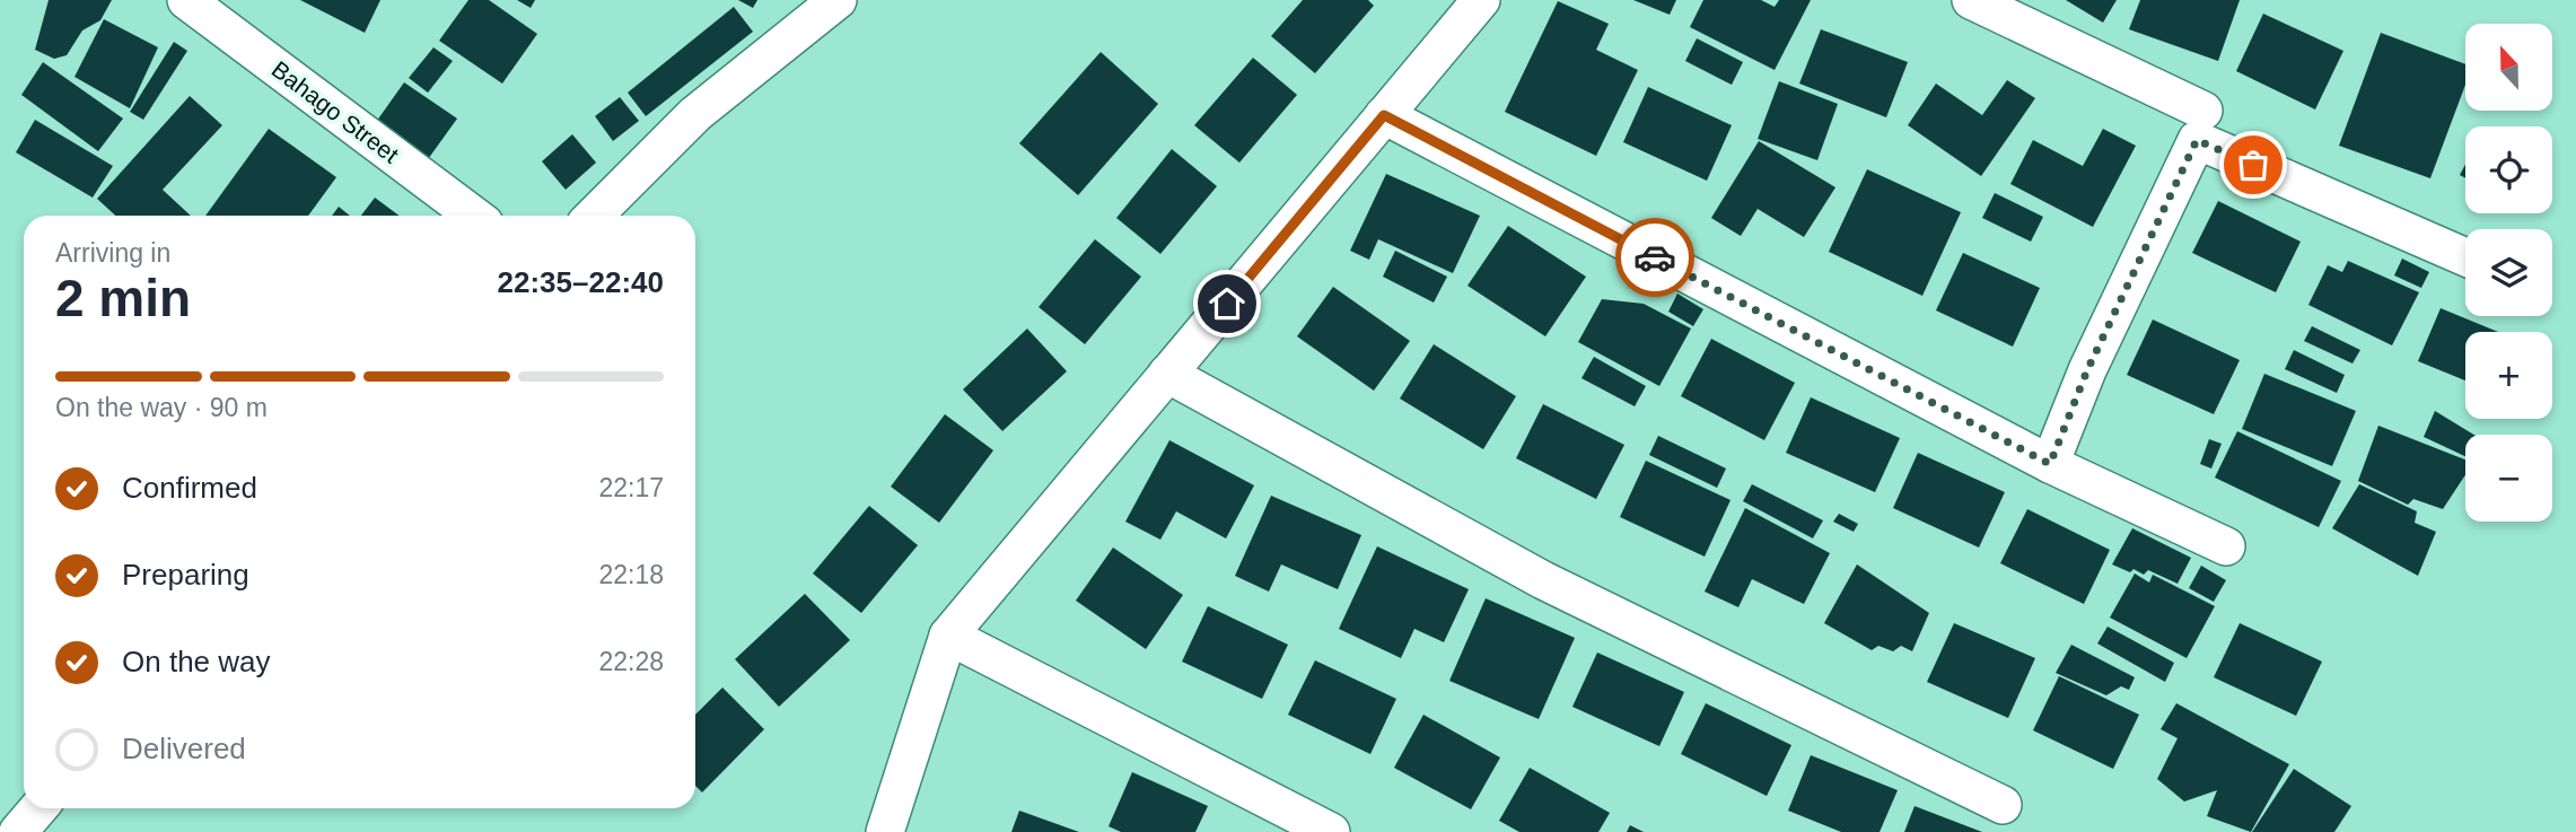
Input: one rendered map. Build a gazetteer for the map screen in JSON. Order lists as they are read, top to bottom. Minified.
{"streets":{"street":["Bahago Street"]},"north":"top","page":{"map_buttons":["+","−"],"heading":["2 min","Arriving in","22:35–22:40"],"bar":"On the way · 90 m","list":[["Confirmed","22:17"],["Preparing","22:18"],["On the way","22:28"],"Delivered"]}}
